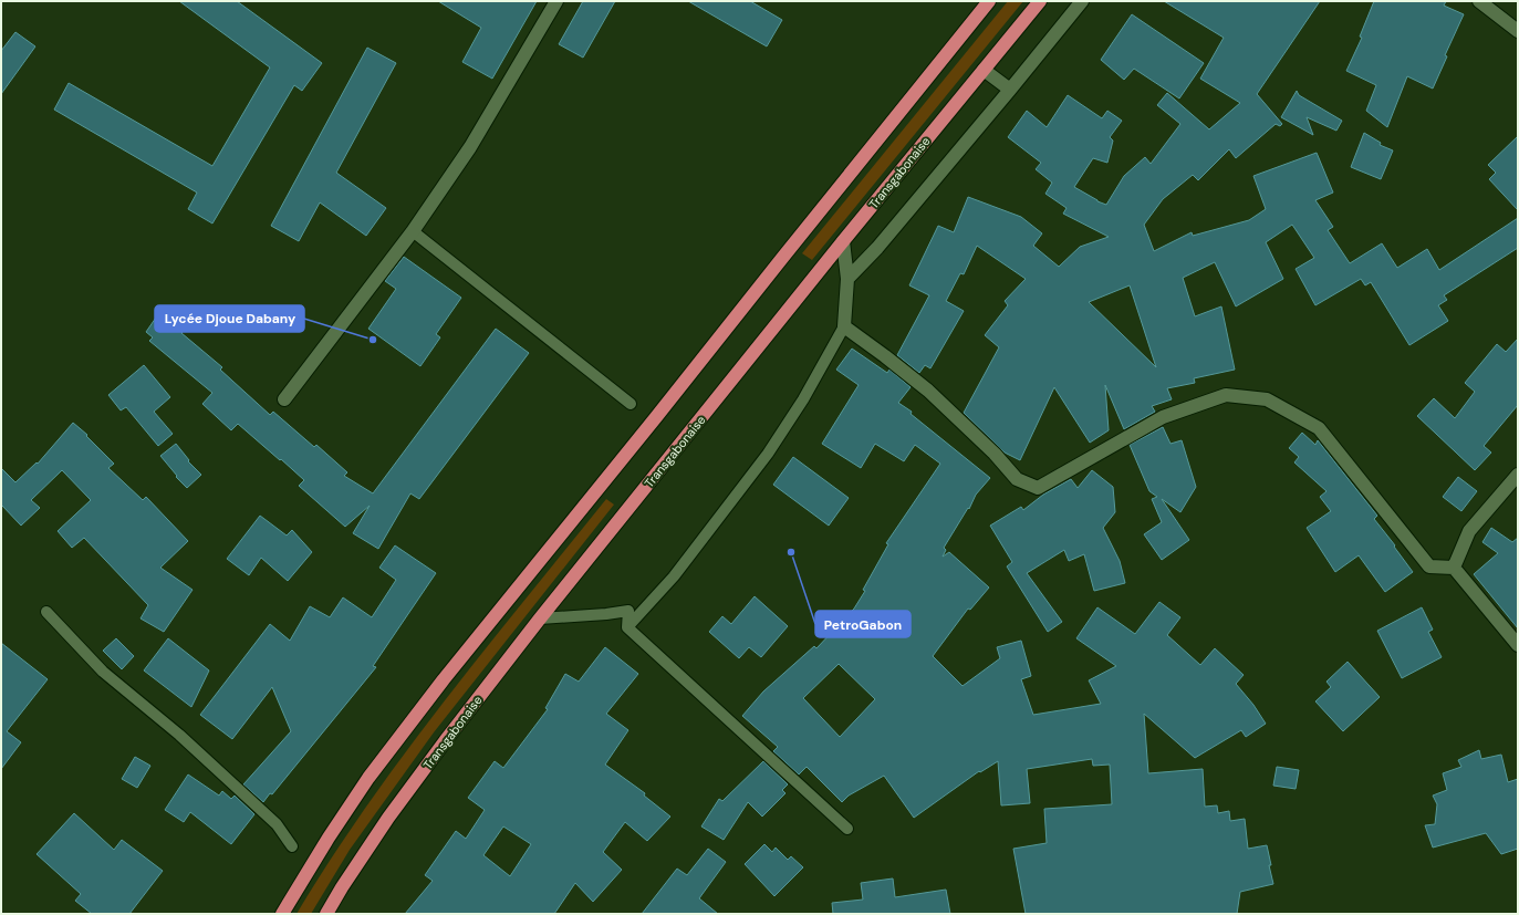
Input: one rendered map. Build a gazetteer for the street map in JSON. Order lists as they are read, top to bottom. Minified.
{"streets":{"highway":["Transgabonaise"]},"places":["Lycée Djoue Dabany","PetroGabon"]}
